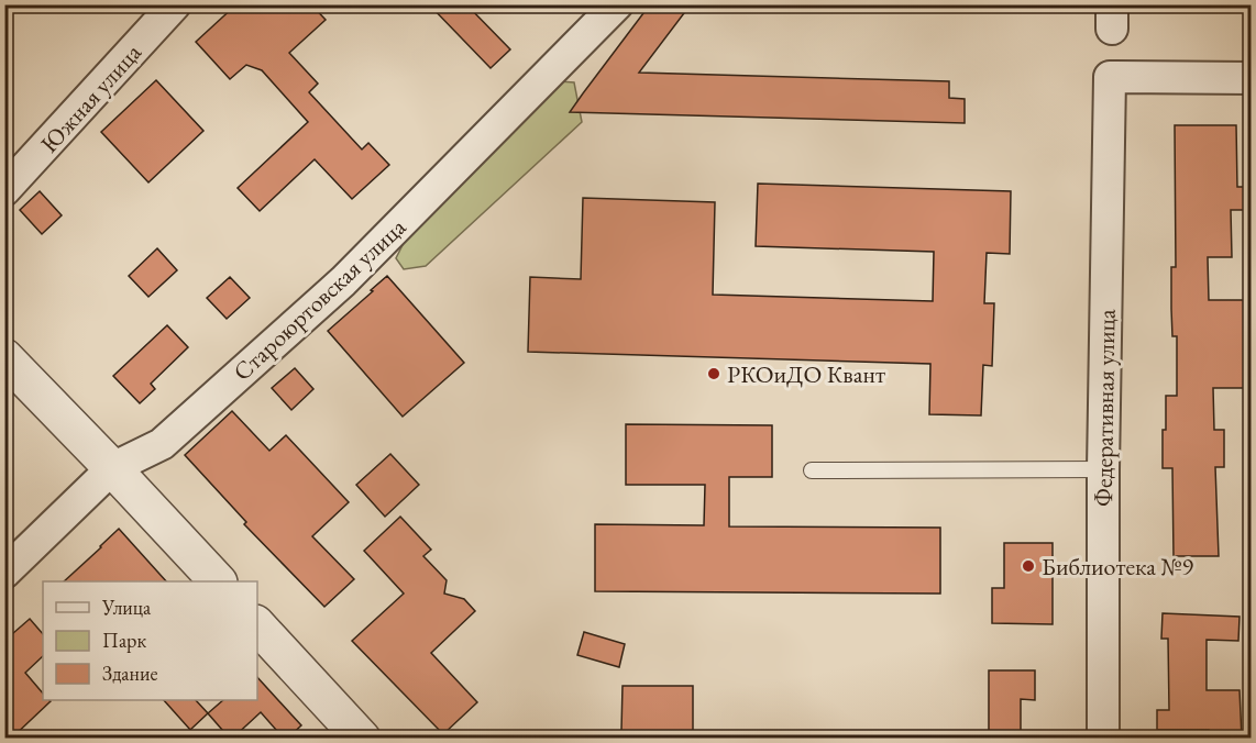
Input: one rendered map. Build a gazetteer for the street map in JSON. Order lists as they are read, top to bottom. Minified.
{"streets":{"street":["Южная улица","Староюртовская улица","Федеративная улица"]},"places":["РКОиДО Квант","Библиотека №9"],"legend":["Улица","Парк","Здание"]}
